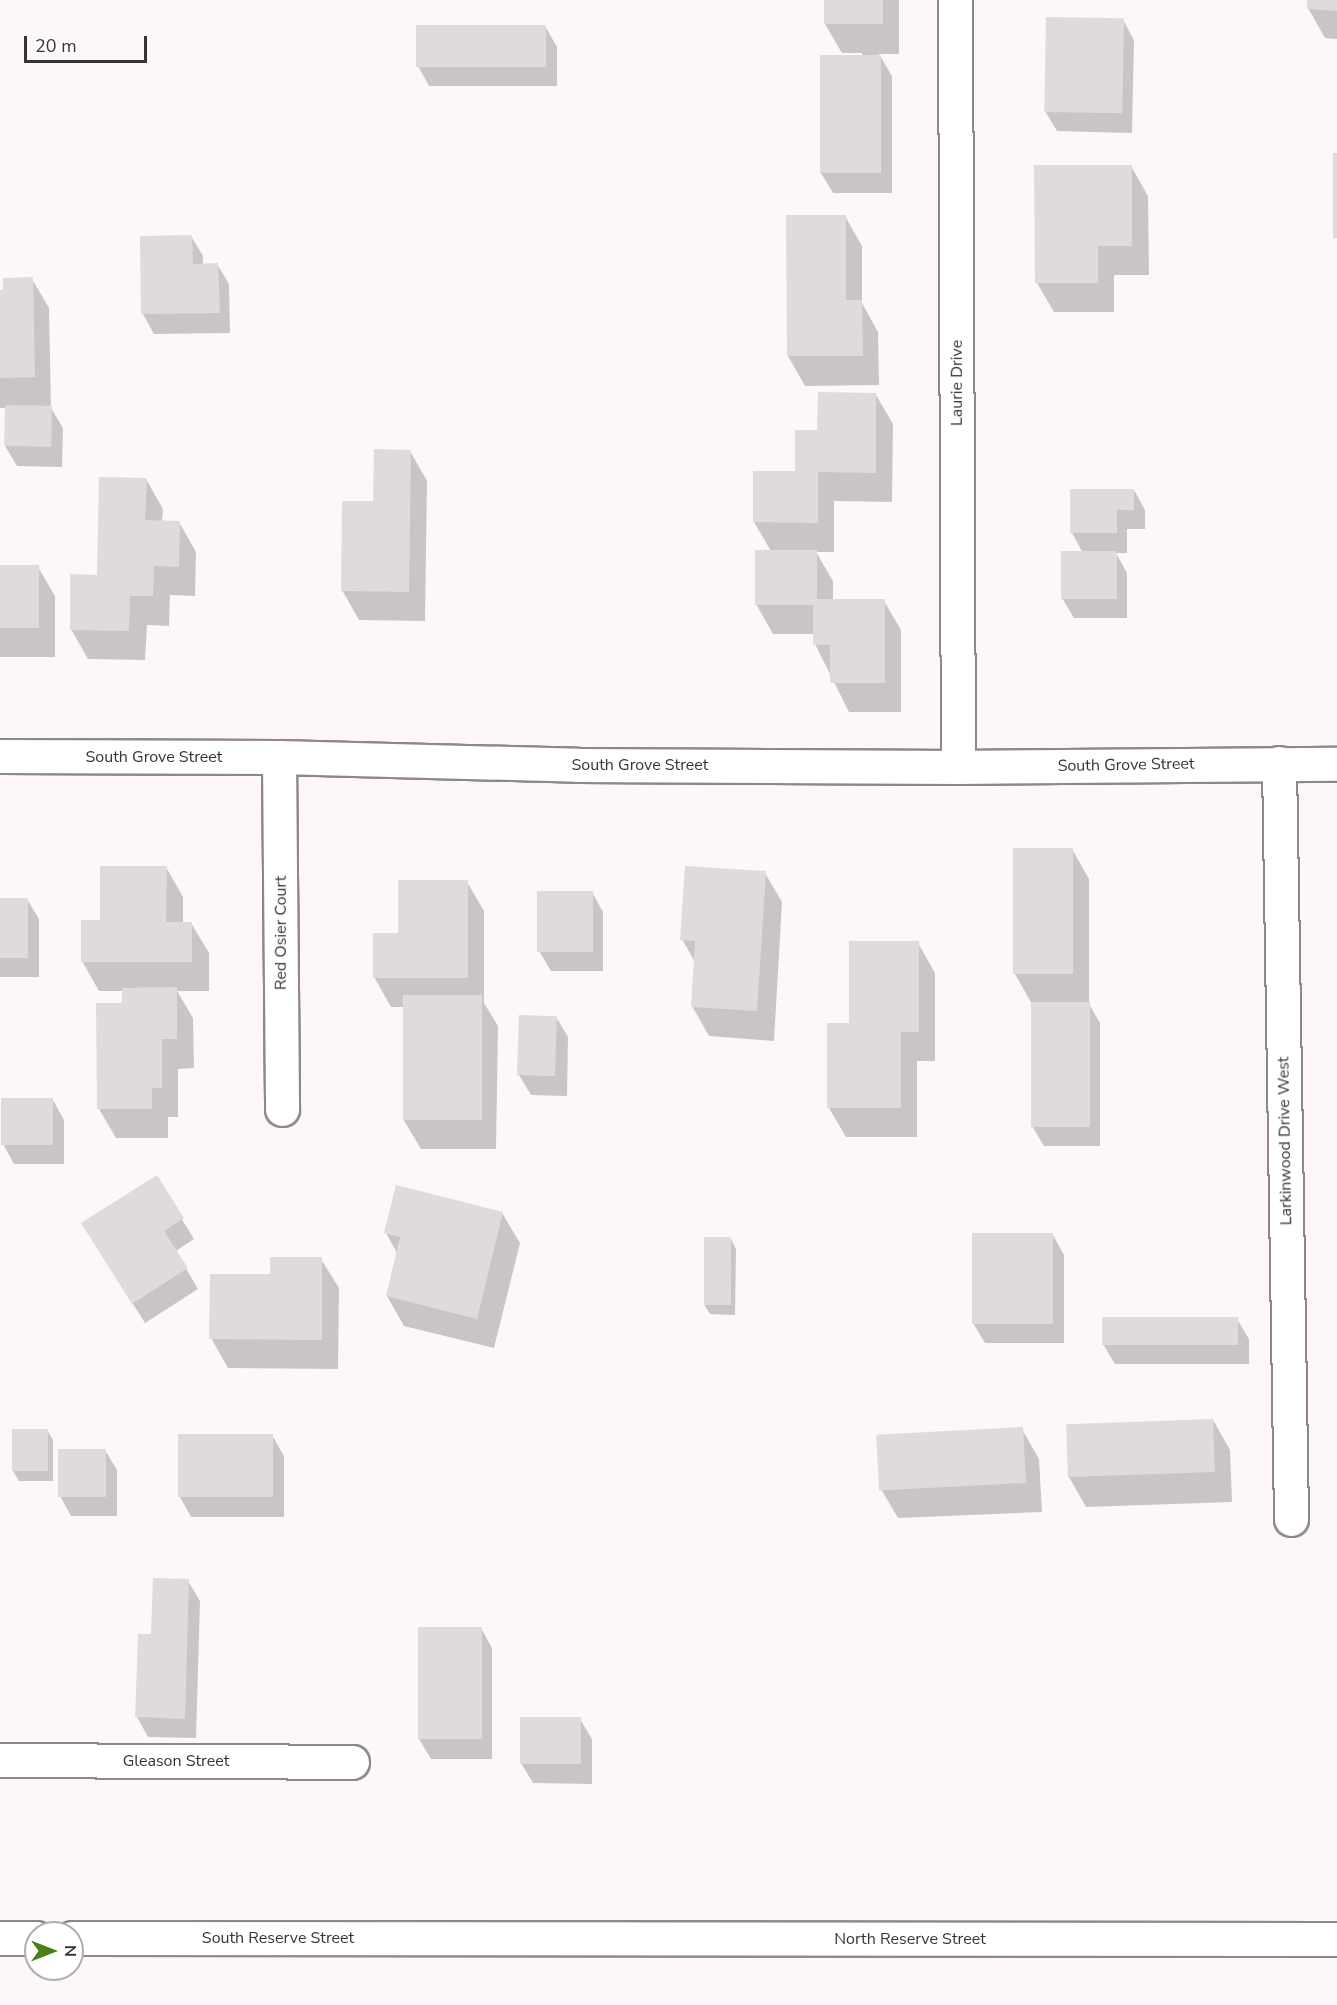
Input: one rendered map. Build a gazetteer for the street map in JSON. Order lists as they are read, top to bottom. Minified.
{"streets":{"main road":["Laurie Drive","South Grove Street","Red Osier Court","Larkinwood Drive West","Gleason Street","South Reserve Street","North Reserve Street"]},"crossings":[["Laurie Drive","South Grove Street"],["South Grove Street","Red Osier Court"],["South Grove Street","Larkinwood Drive West"],["South Reserve Street","North Reserve Street"]],"scale_bar":"20 m","north":"right"}
